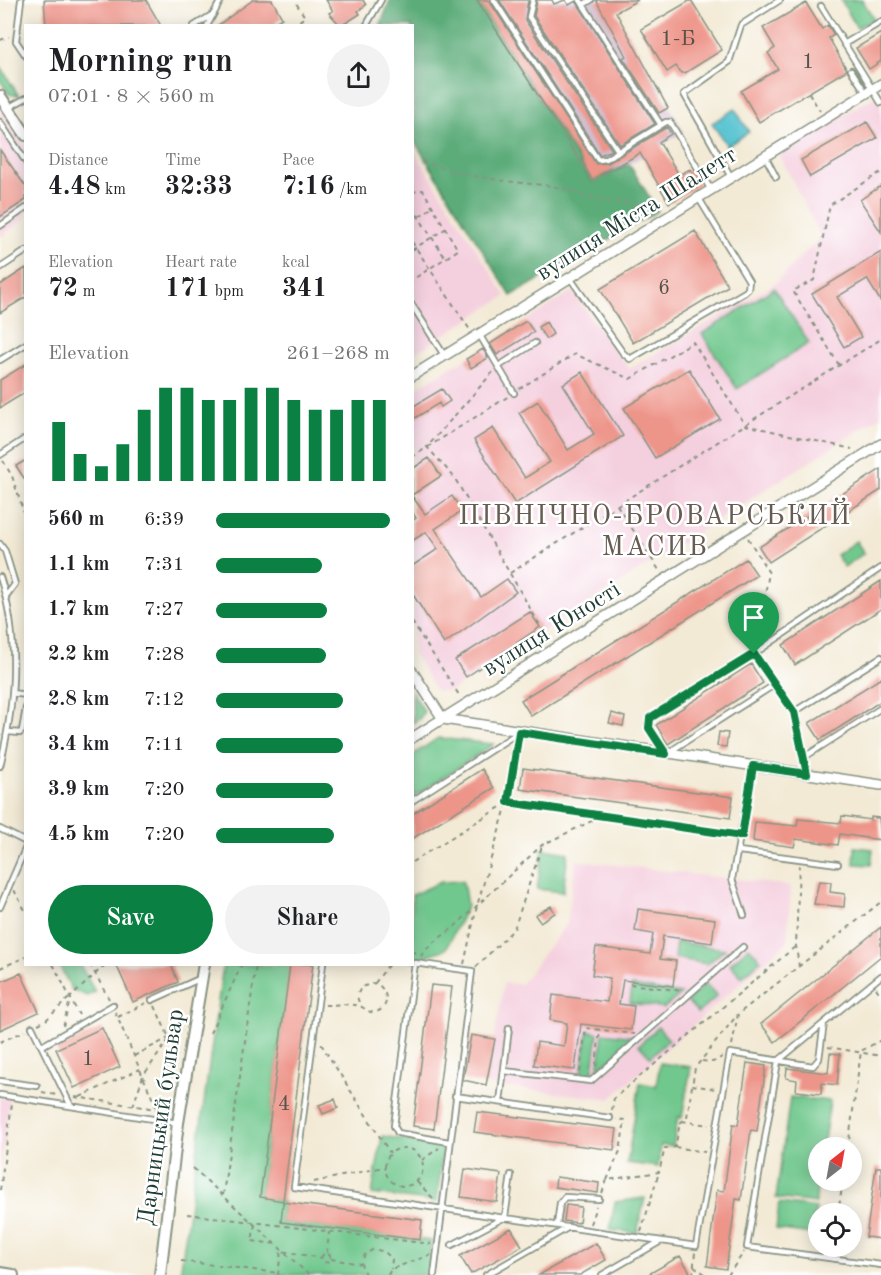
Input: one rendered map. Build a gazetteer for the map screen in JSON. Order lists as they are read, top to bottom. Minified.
{"streets":{"street":["вулиця Міста Шалетт","вулиця Юності","Дарницький бульвар"]},"districts":["ПІВНІЧНО-БРОВАРСЬКИЙ МАСИВ"],"house_numbers":["1-Б","1","6","1","4"],"north":"top right","page":{"heading":["Morning run","07:01 · 8 × 560 m"],"stats":[["Distance","4.48 km"],["Time","32:33"],["Pace","7:16 /km"],["Elevation","72 m"],["Heart rate","171 bpm"],["kcal","341"]],"chart":["Elevation","261–268 m"],"list":[{"name":"560 m","note":"6:39"},{"name":"1.1 km","note":"7:31"},{"name":"1.7 km","note":"7:27"},{"name":"2.2 km","note":"7:28"},{"name":"2.8 km","note":"7:12"},{"name":"3.4 km","note":"7:11"},{"name":"3.9 km","note":"7:20"},{"name":"4.5 km","note":"7:20"}],"buttons":["Save","Share"]}}
